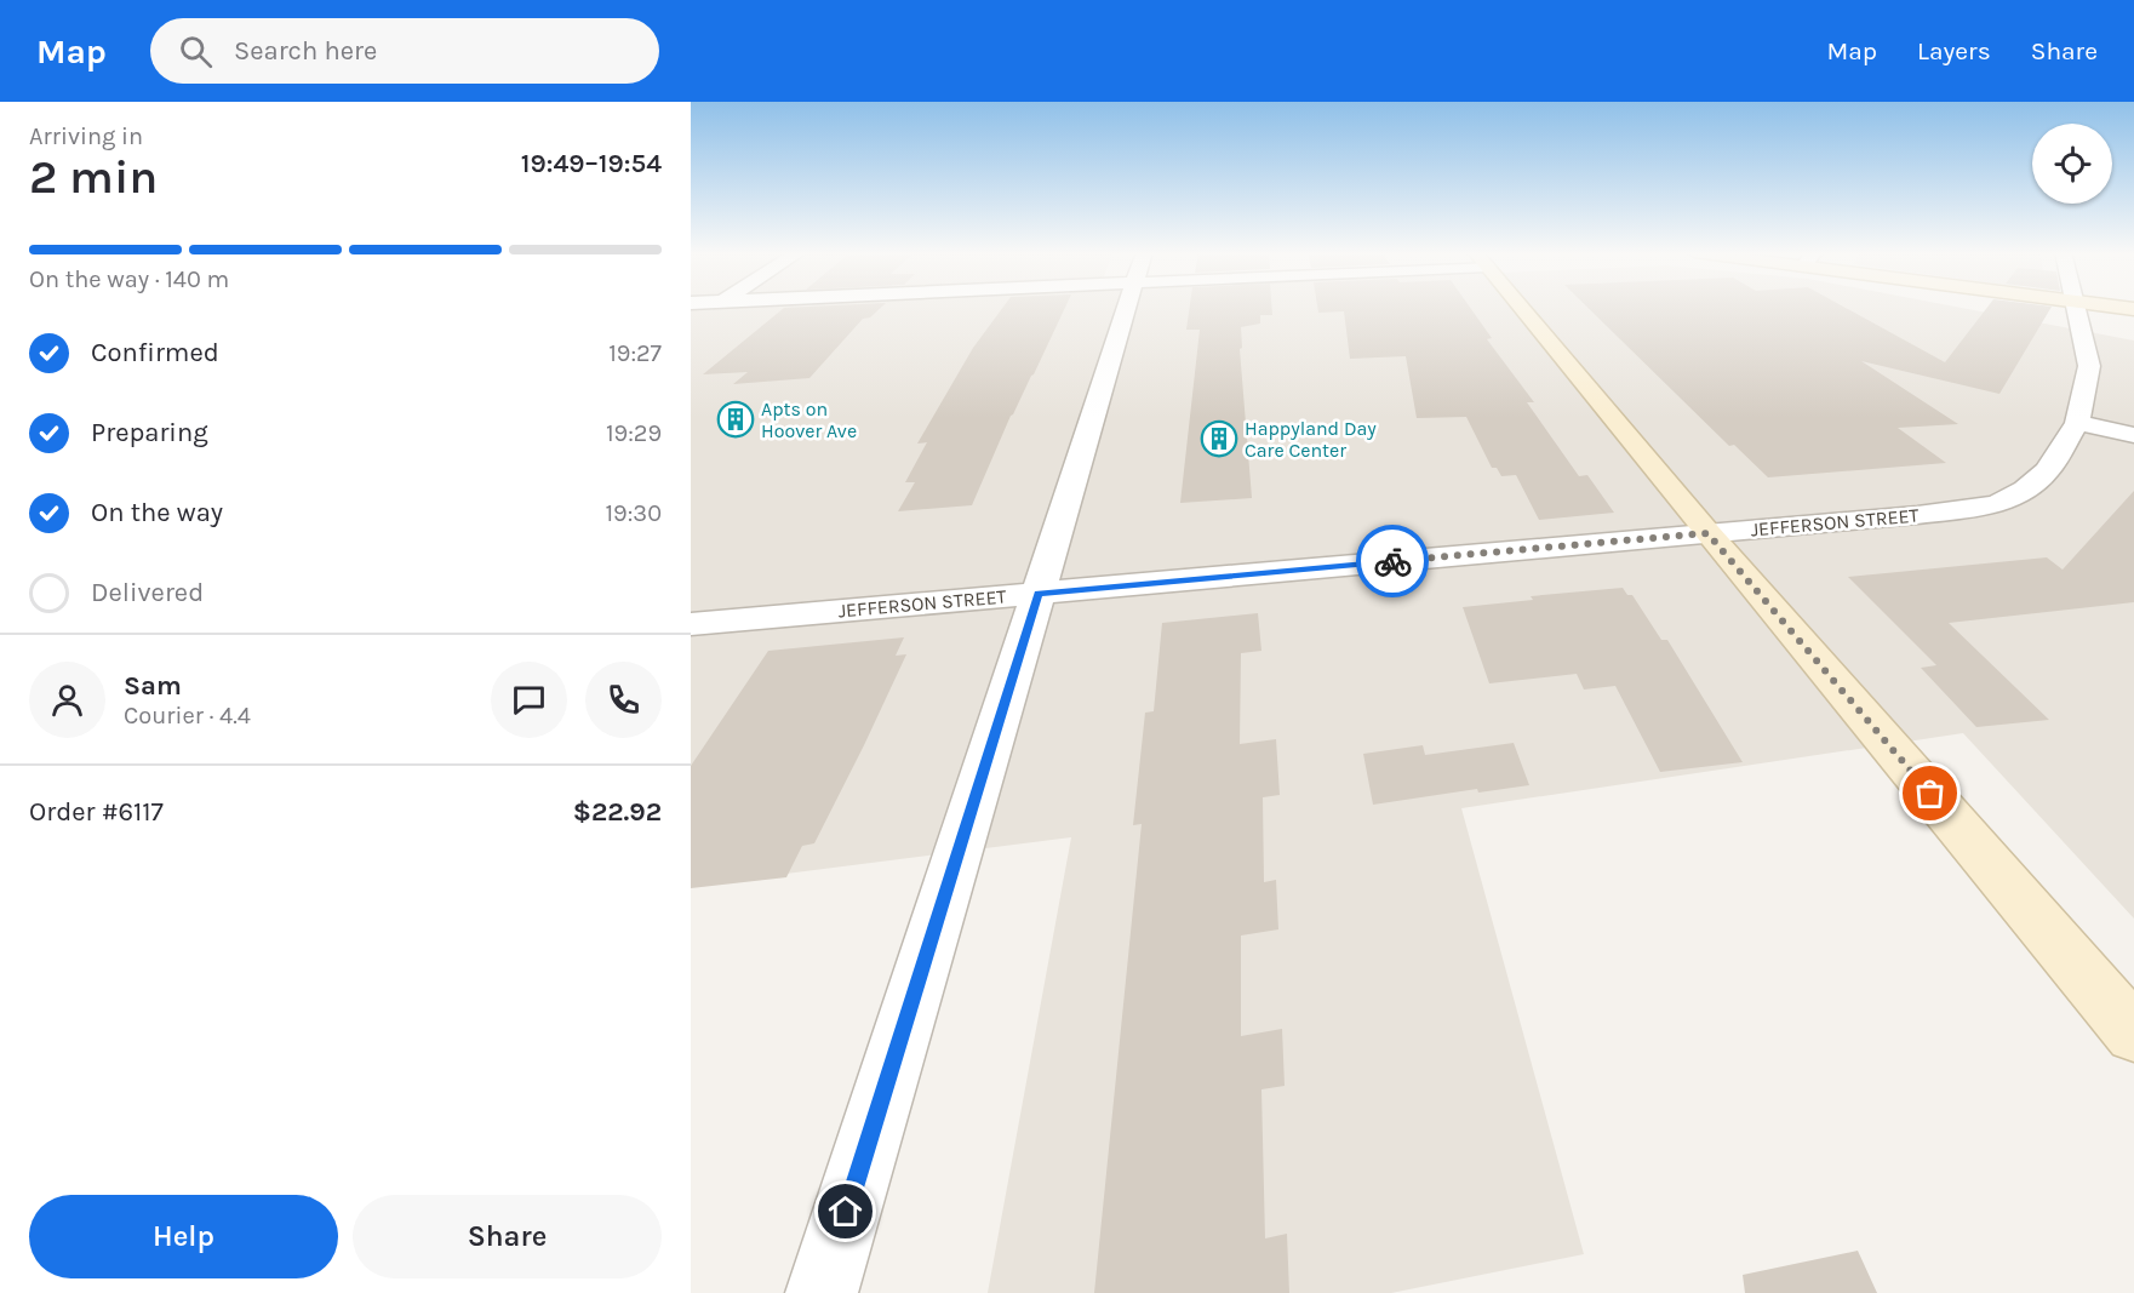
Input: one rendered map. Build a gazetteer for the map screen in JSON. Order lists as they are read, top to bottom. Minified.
{"streets":{"street":["JEFFERSON STREET"]},"places":{"building":["Apts on Hoover Ave","Happyland Day Care Center"]},"page":{"header":"Map","search":"Search here","nav":["Map","Layers","Share"],"heading":["2 min","Arriving in","19:49–19:54"],"panel":["Sam","Courier · 4.4","Order #6117","$22.92"],"bar":"On the way · 140 m","list":[["Confirmed","19:27"],["Preparing","19:29"],["On the way","19:30"],"Delivered"],"buttons":["Help","Share"]}}
